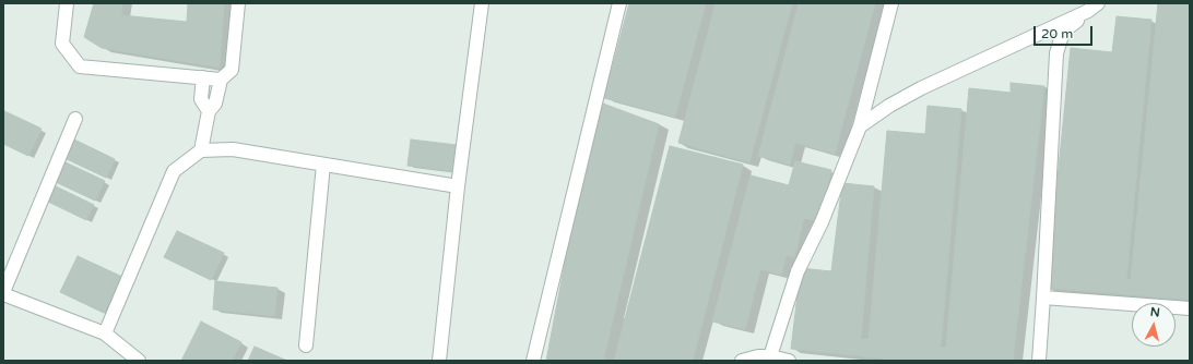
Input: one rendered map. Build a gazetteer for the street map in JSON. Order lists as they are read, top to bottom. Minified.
{"scale_bar":"20 m","north":"top"}
